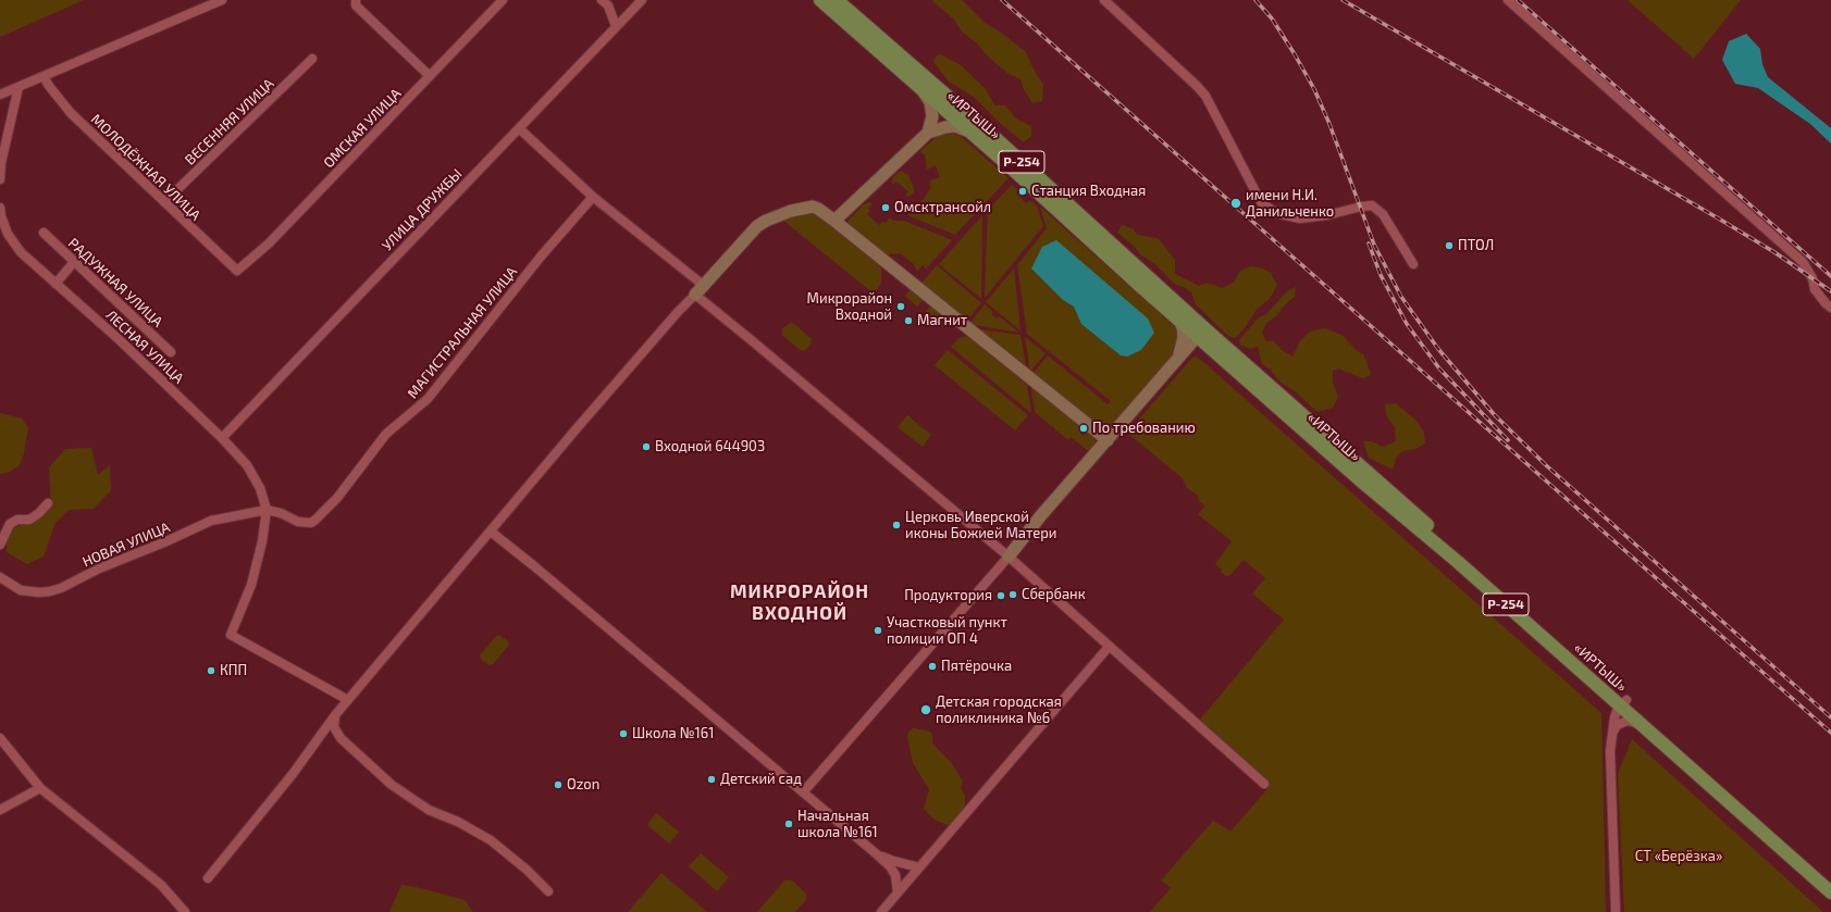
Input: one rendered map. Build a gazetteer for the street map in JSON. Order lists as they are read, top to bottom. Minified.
{"streets":{"main road":["«ИРТЫШ»","Р-254"],"street":["ВЕСЕННЯЯ УЛИЦА","ОМСКАЯ УЛИЦА","МОЛОДЁЖНАЯ УЛИЦА","УЛИЦА ДРУЖБЫ","РАДУЖНАЯ УЛИЦА","МАГИСТРАЛЬНАЯ УЛИЦА","ЛЕСНАЯ УЛИЦА","НОВАЯ УЛИЦА"]},"crossings":[["ВЕСЕННЯЯ УЛИЦА","МОЛОДЁЖНАЯ УЛИЦА"],["ОМСКАЯ УЛИЦА","МОЛОДЁЖНАЯ УЛИЦА"],["УЛИЦА ДРУЖБЫ","ЛЕСНАЯ УЛИЦА"],["МАГИСТРАЛЬНАЯ УЛИЦА","ЛЕСНАЯ УЛИЦА"],["МАГИСТРАЛЬНАЯ УЛИЦА","НОВАЯ УЛИЦА"],["ЛЕСНАЯ УЛИЦА","НОВАЯ УЛИЦА"]],"districts":["МИКРОРАЙОН ВХОДНОЙ"],"parks":["СТ «Берёзка»"],"places":["Станция Входная","имени Н.И. Данильченко","Омсктрансойл","ПТОЛ","Микрорайон Входной","Магнит","По требованию","Входной 644903","Церковь Иверской иконы Божией Матери","Сбербанк","Продуктория","Участковый пункт полиции ОП 4","Пятёрочка","КПП","Детская городская поликлиника №6","Школа №161","Детский сад","Ozon","Начальная школа №161"]}
